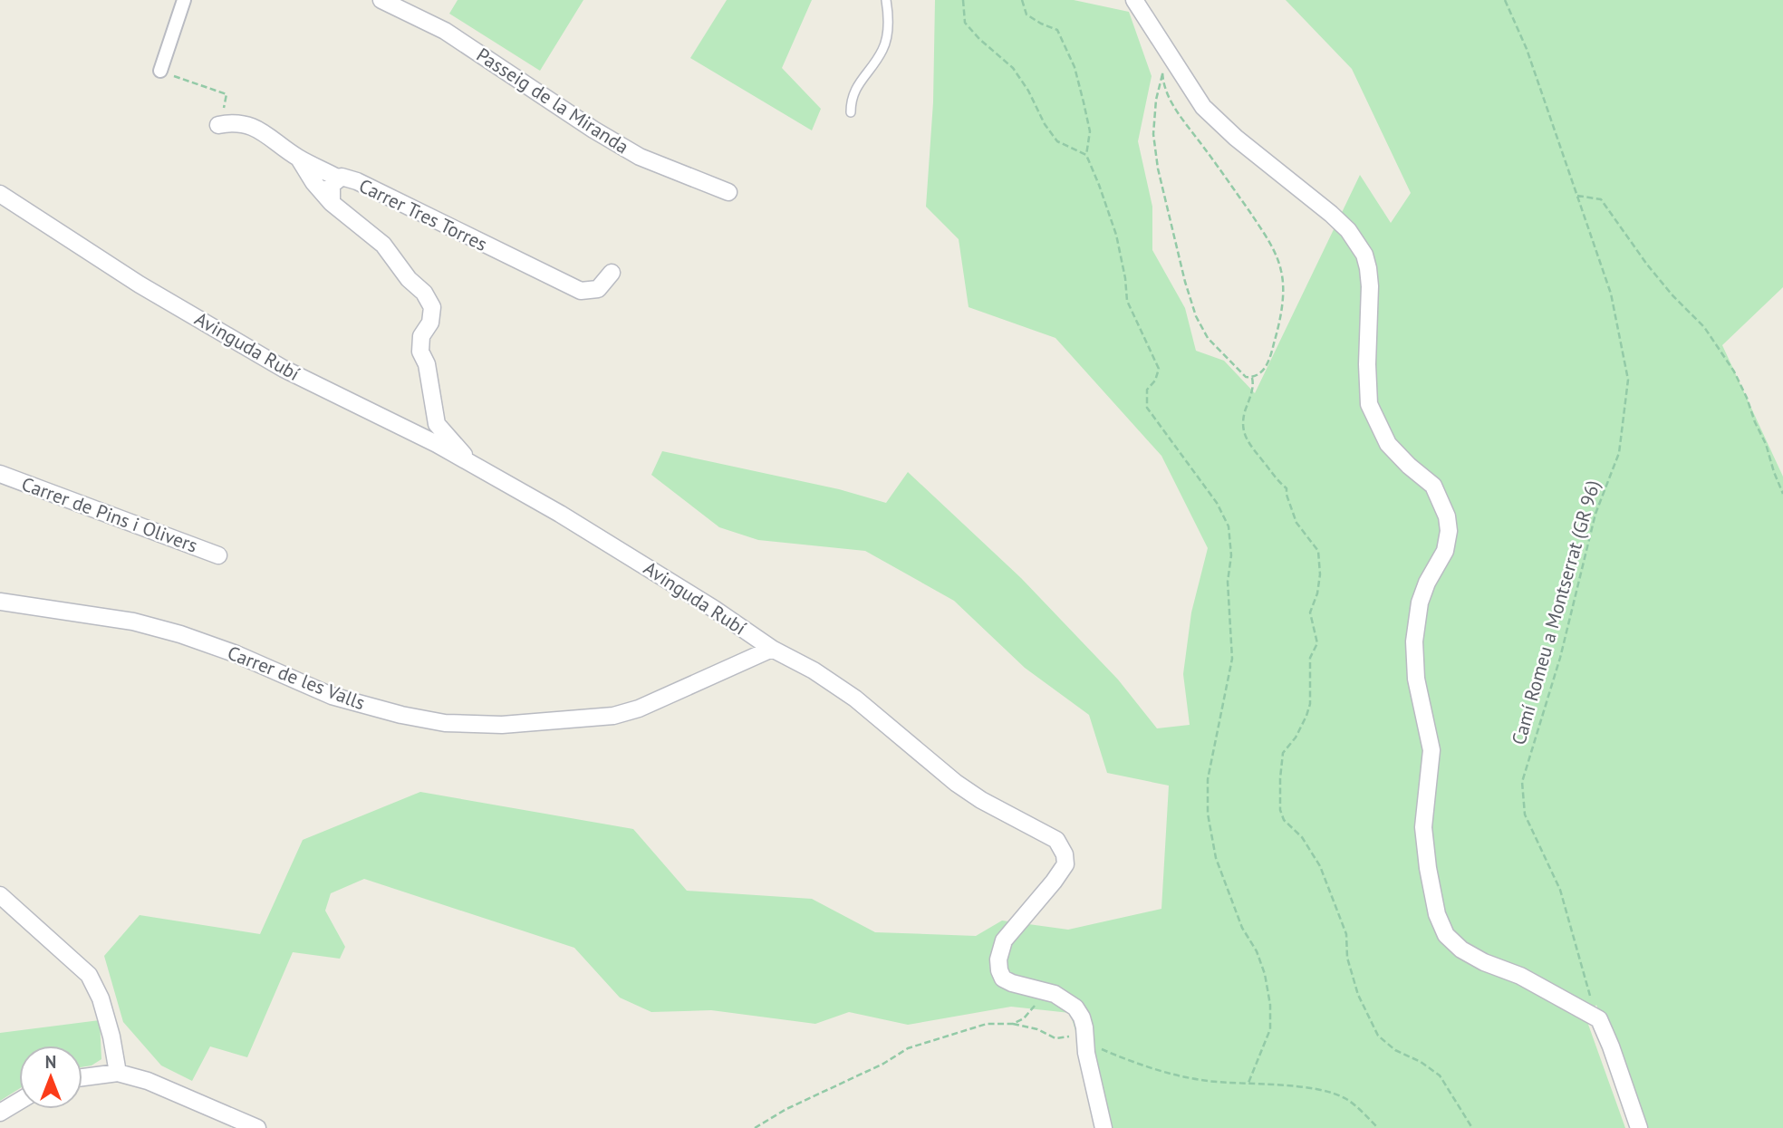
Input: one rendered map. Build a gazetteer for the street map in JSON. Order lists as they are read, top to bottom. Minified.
{"streets":{"street":["Passeig de la Miranda","Carrer Tres Torres","Avinguda Rubí","Carrer de Pins i Olivers","Carrer de les Valls"],"path":["Camí Romeu a Montserrat (GR 96)"]},"crossings":[["Carrer Tres Torres","Avinguda Rubí"],["Avinguda Rubí","Carrer de les Valls"]],"north":"top"}
